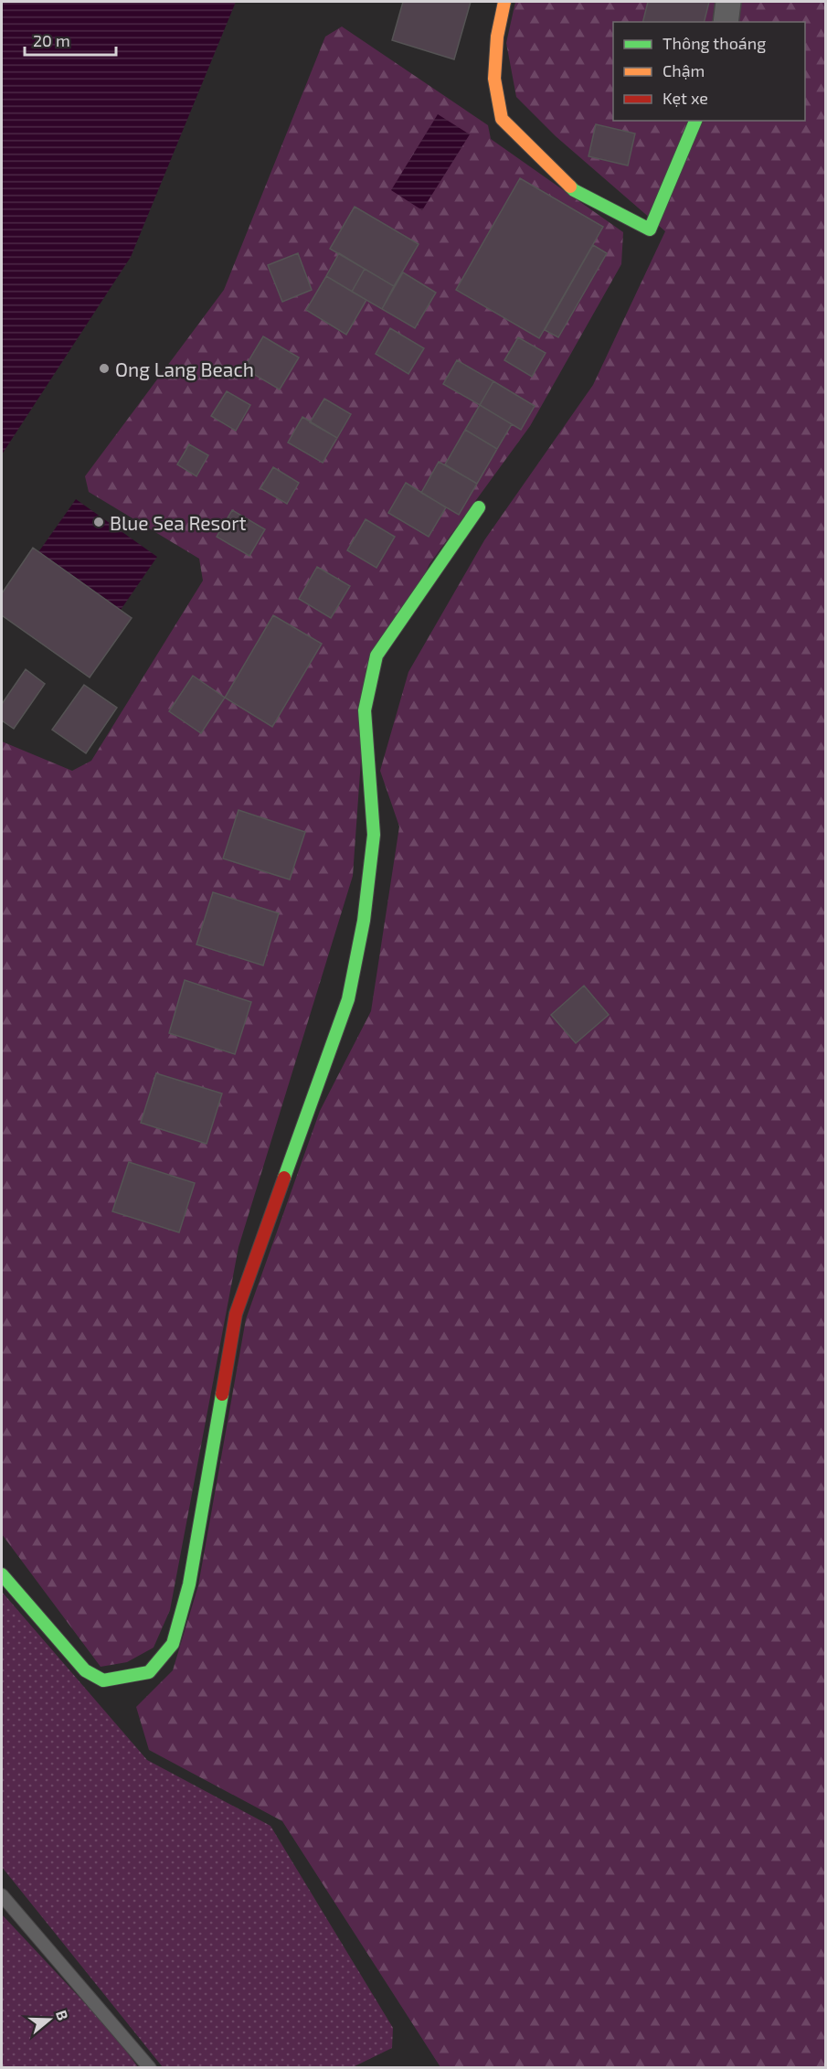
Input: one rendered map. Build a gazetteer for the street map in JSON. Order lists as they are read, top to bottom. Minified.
{"places":["Ong Lang Beach","Blue Sea Resort"],"legend":["Thông thoáng","Chậm","Kẹt xe"],"scale_bar":"20 m","north":"right"}
